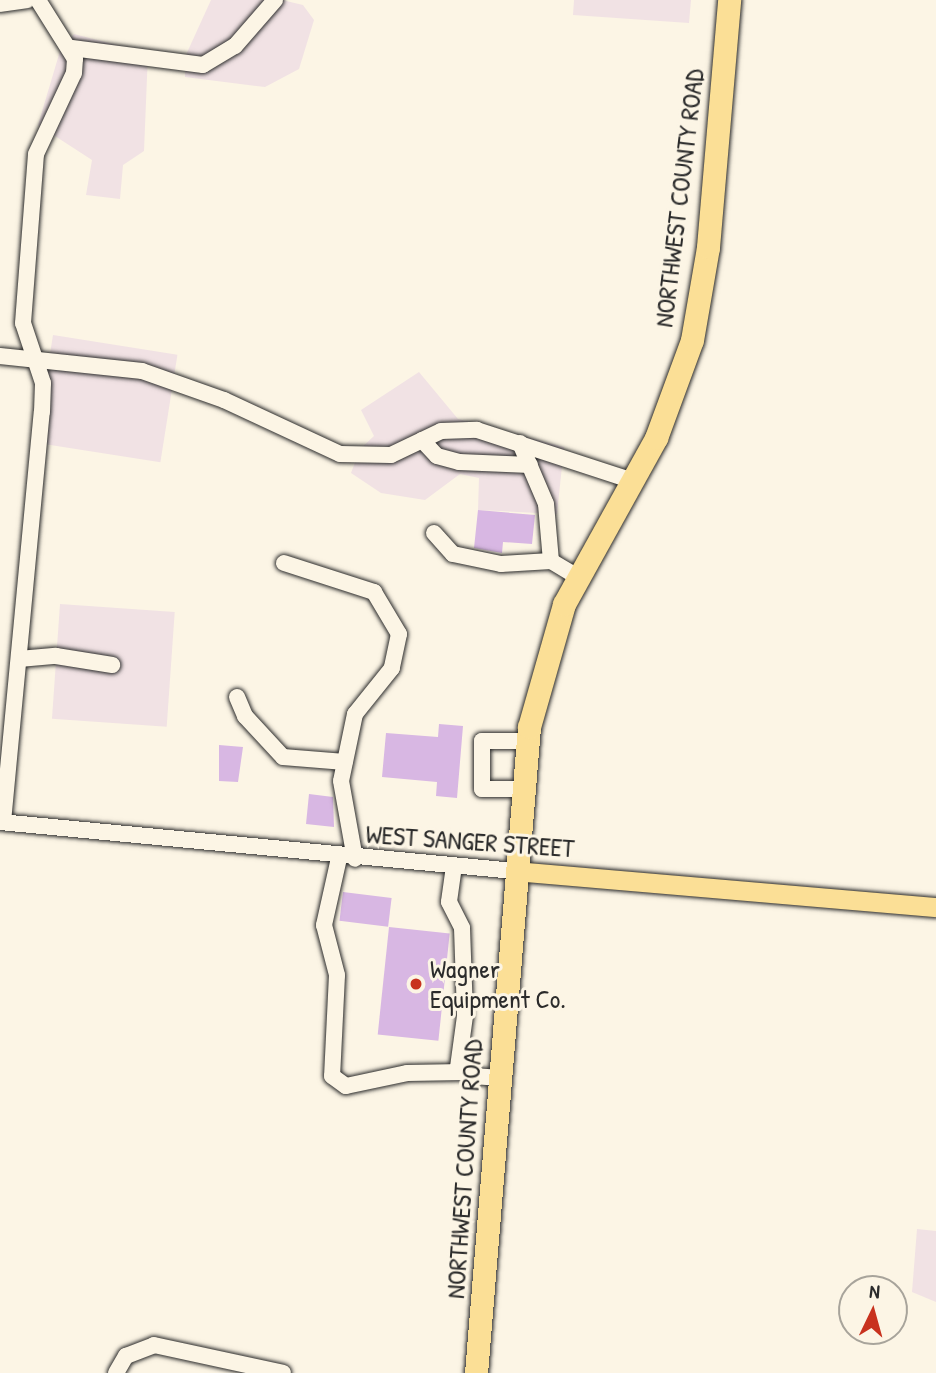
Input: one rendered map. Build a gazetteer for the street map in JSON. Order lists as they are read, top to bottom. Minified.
{"streets":{"highway":["NORTHWEST COUNTY ROAD"],"main road":["WEST SANGER STREET"]},"crossings":[["NORTHWEST COUNTY ROAD","WEST SANGER STREET"]],"places":["Wagner Equipment Co."],"north":"top"}
